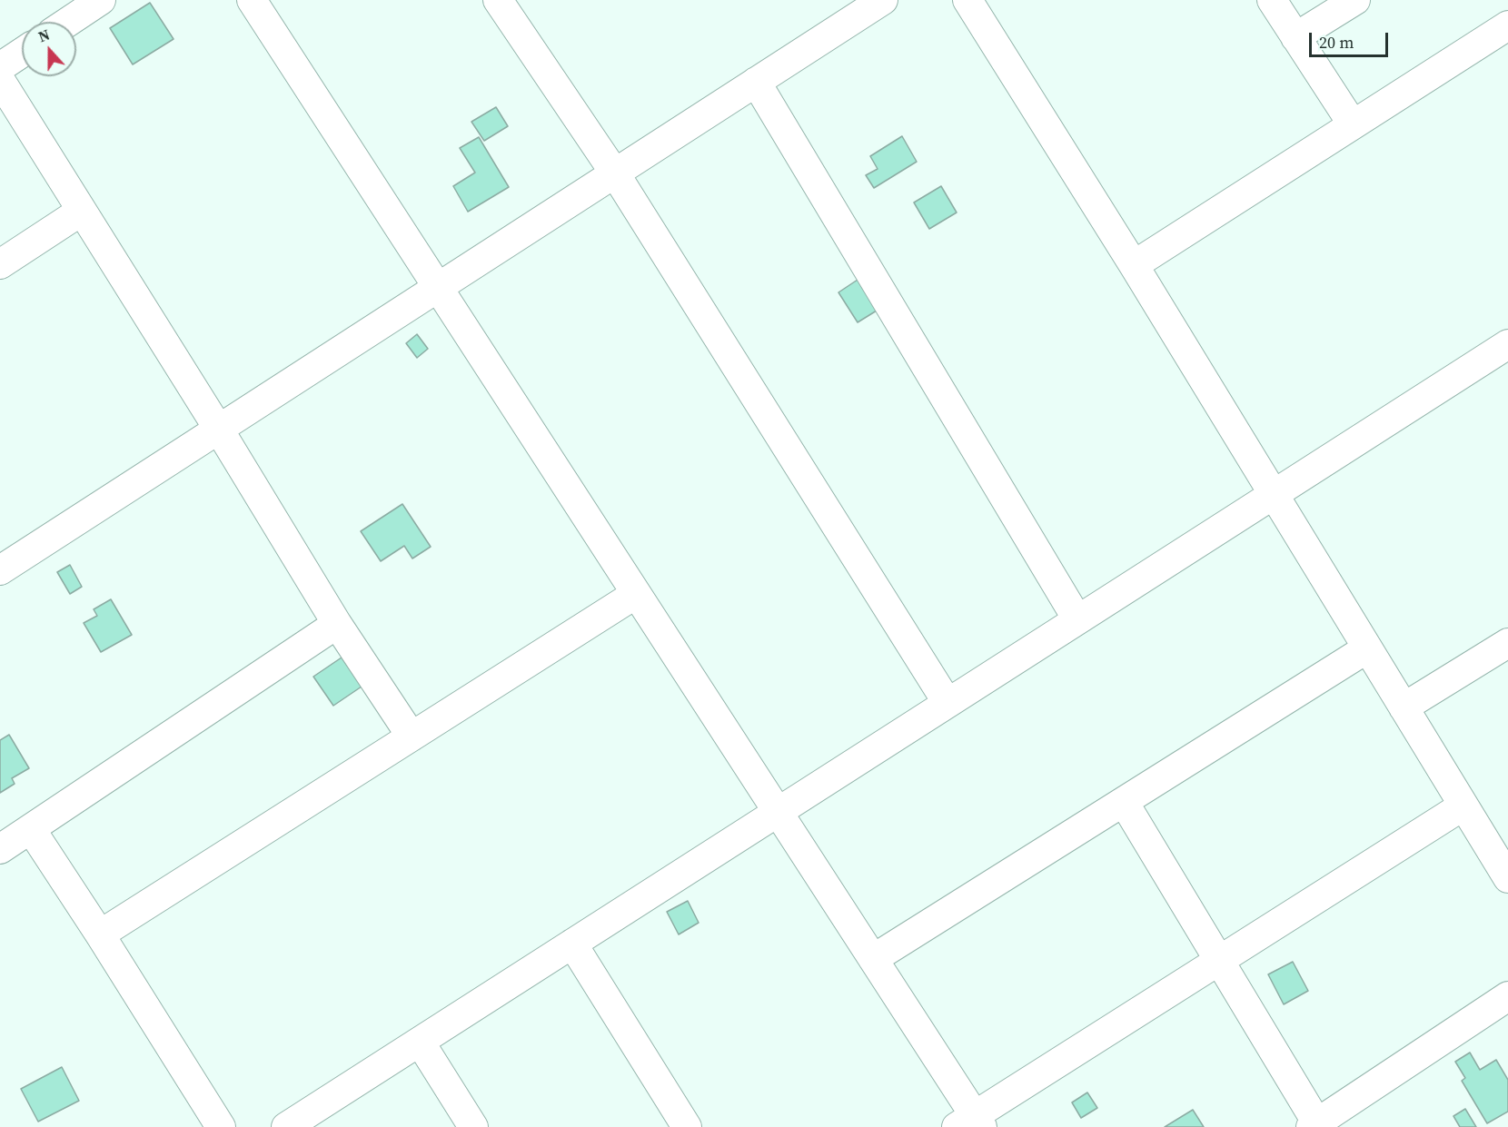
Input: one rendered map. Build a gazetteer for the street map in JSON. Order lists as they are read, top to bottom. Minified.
{"scale_bar":"20 m","north":"top"}
